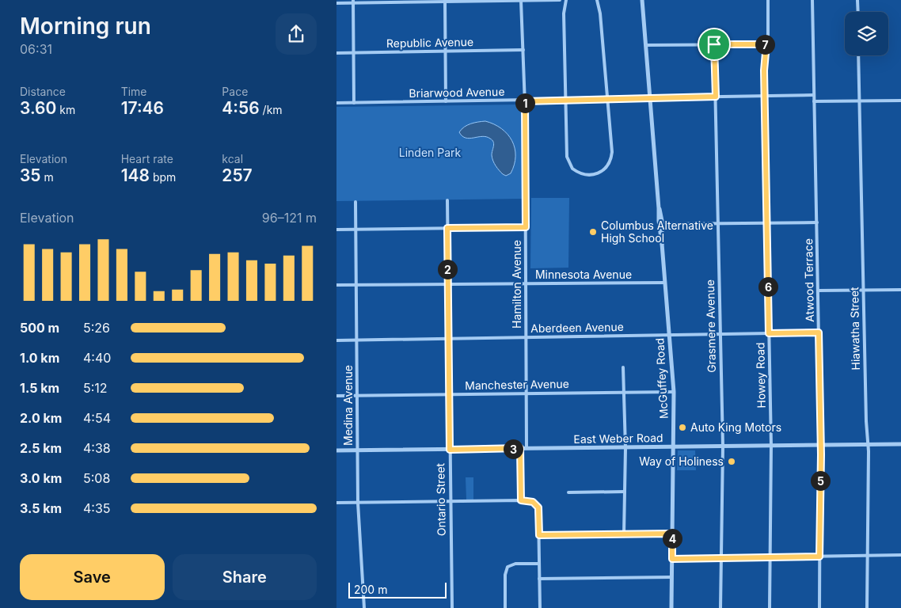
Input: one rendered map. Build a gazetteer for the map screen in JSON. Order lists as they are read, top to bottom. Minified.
{"streets":{"street":["Republic Avenue","Briarwood Avenue","Minnesota Avenue","Atwood Terrace","Hamilton Avenue","Grasmere Avenue","Aberdeen Avenue","Hiawatha Street","Howey Road","McGuffey Road","Manchester Avenue","Medina Avenue","East Weber Road","Ontario Street"]},"crossings":[["Republic Avenue","Hamilton Avenue"],["Briarwood Avenue","Atwood Terrace"],["Briarwood Avenue","Hamilton Avenue"],["Briarwood Avenue","Grasmere Avenue"],["Briarwood Avenue","Howey Road"],["Briarwood Avenue","McGuffey Road"],["Minnesota Avenue","Hamilton Avenue"],["Minnesota Avenue","McGuffey Road"],["Minnesota Avenue","Medina Avenue"],["Minnesota Avenue","Ontario Street"],["Atwood Terrace","Aberdeen Avenue"],["Atwood Terrace","East Weber Road"],["Hamilton Avenue","Aberdeen Avenue"],["Hamilton Avenue","Manchester Avenue"],["Hamilton Avenue","East Weber Road"],["Grasmere Avenue","Aberdeen Avenue"],["Grasmere Avenue","East Weber Road"],["Aberdeen Avenue","Howey Road"],["Aberdeen Avenue","McGuffey Road"],["Aberdeen Avenue","Medina Avenue"],["Aberdeen Avenue","Ontario Street"],["Hiawatha Street","East Weber Road"],["Howey Road","East Weber Road"],["McGuffey Road","Manchester Avenue"],["McGuffey Road","East Weber Road"],["Manchester Avenue","Medina Avenue"],["Manchester Avenue","Ontario Street"],["Medina Avenue","East Weber Road"],["East Weber Road","Ontario Street"]],"parks":["Linden Park"],"places":["Columbus Alternative High School","Auto King Motors","Way of Holiness"],"scale_bar":"200 m","page":{"heading":["Morning run","06:31"],"pins":["7","1","2","6","3","5","4"],"stats":[["Distance","3.60 km"],["Time","17:46"],["Pace","4:56 /km"],["Elevation","35 m"],["Heart rate","148 bpm"],["kcal","257"]],"chart":["Elevation","96–121 m"],"list":[{"name":"500 m","note":"5:26"},{"name":"1.0 km","note":"4:40"},{"name":"1.5 km","note":"5:12"},{"name":"2.0 km","note":"4:54"},{"name":"2.5 km","note":"4:38"},{"name":"3.0 km","note":"5:08"},{"name":"3.5 km","note":"4:35"}],"buttons":["Save","Share"],"scale":"200 m"}}
